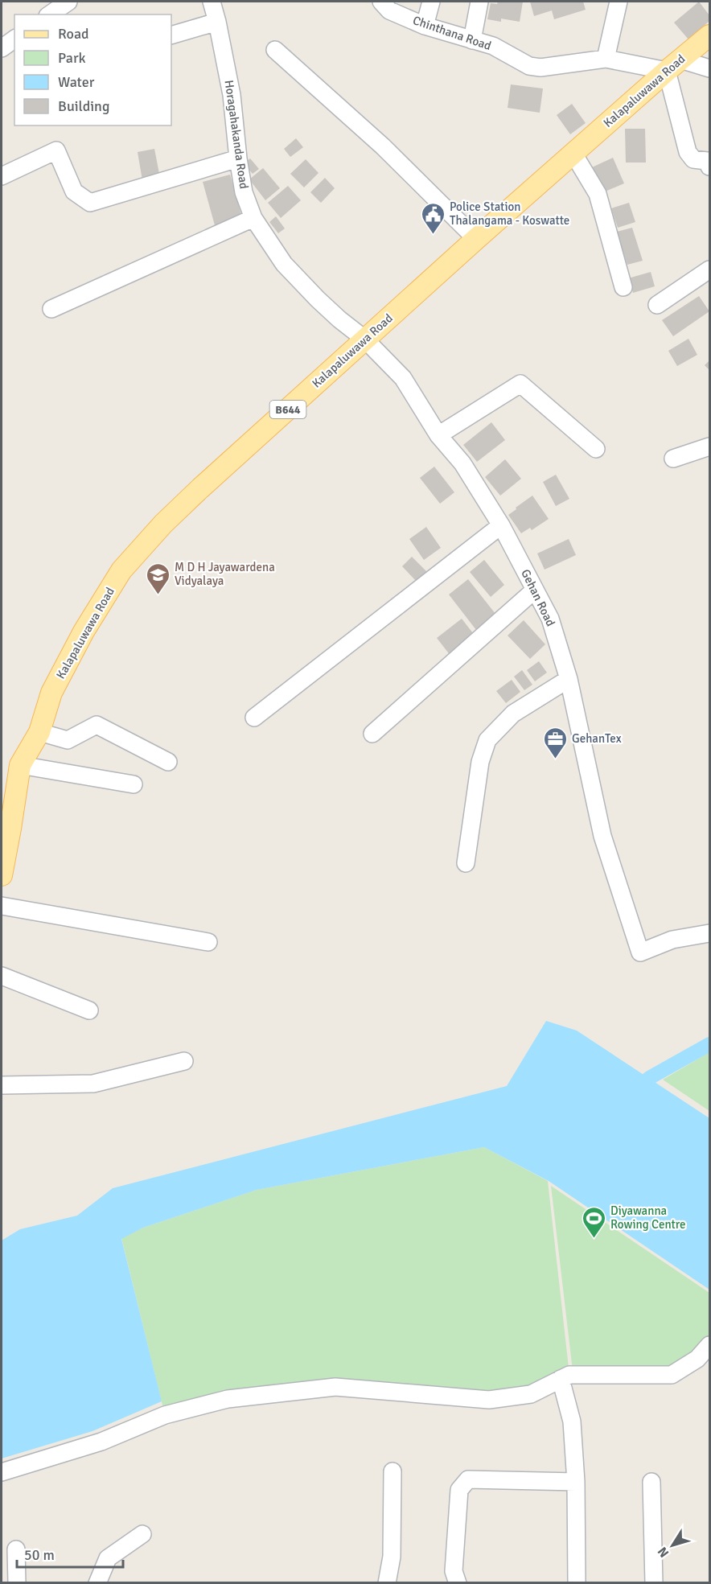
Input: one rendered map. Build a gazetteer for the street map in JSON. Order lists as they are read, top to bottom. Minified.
{"streets":{"main road":["Kalapaluwawa Road","B644"],"street":["Chinthana Road","Horagahakanda Road","Gehan Road"]},"crossings":[["Chinthana Road","Kalapaluwawa Road"],["Kalapaluwawa Road","Horagahakanda Road"],["Kalapaluwawa Road","Gehan Road"],["Horagahakanda Road","Gehan Road"]],"places":{"public building":["Police Station Thalangama - Koswatte"],"school or university":["M D H Jayawardena Vidyalaya"],"office":["GehanTex"],"sports":["Diyawanna Rowing Centre"]},"legend":["Road","Park","Water","Building"],"scale_bar":"50 m","north":"bottom left"}
